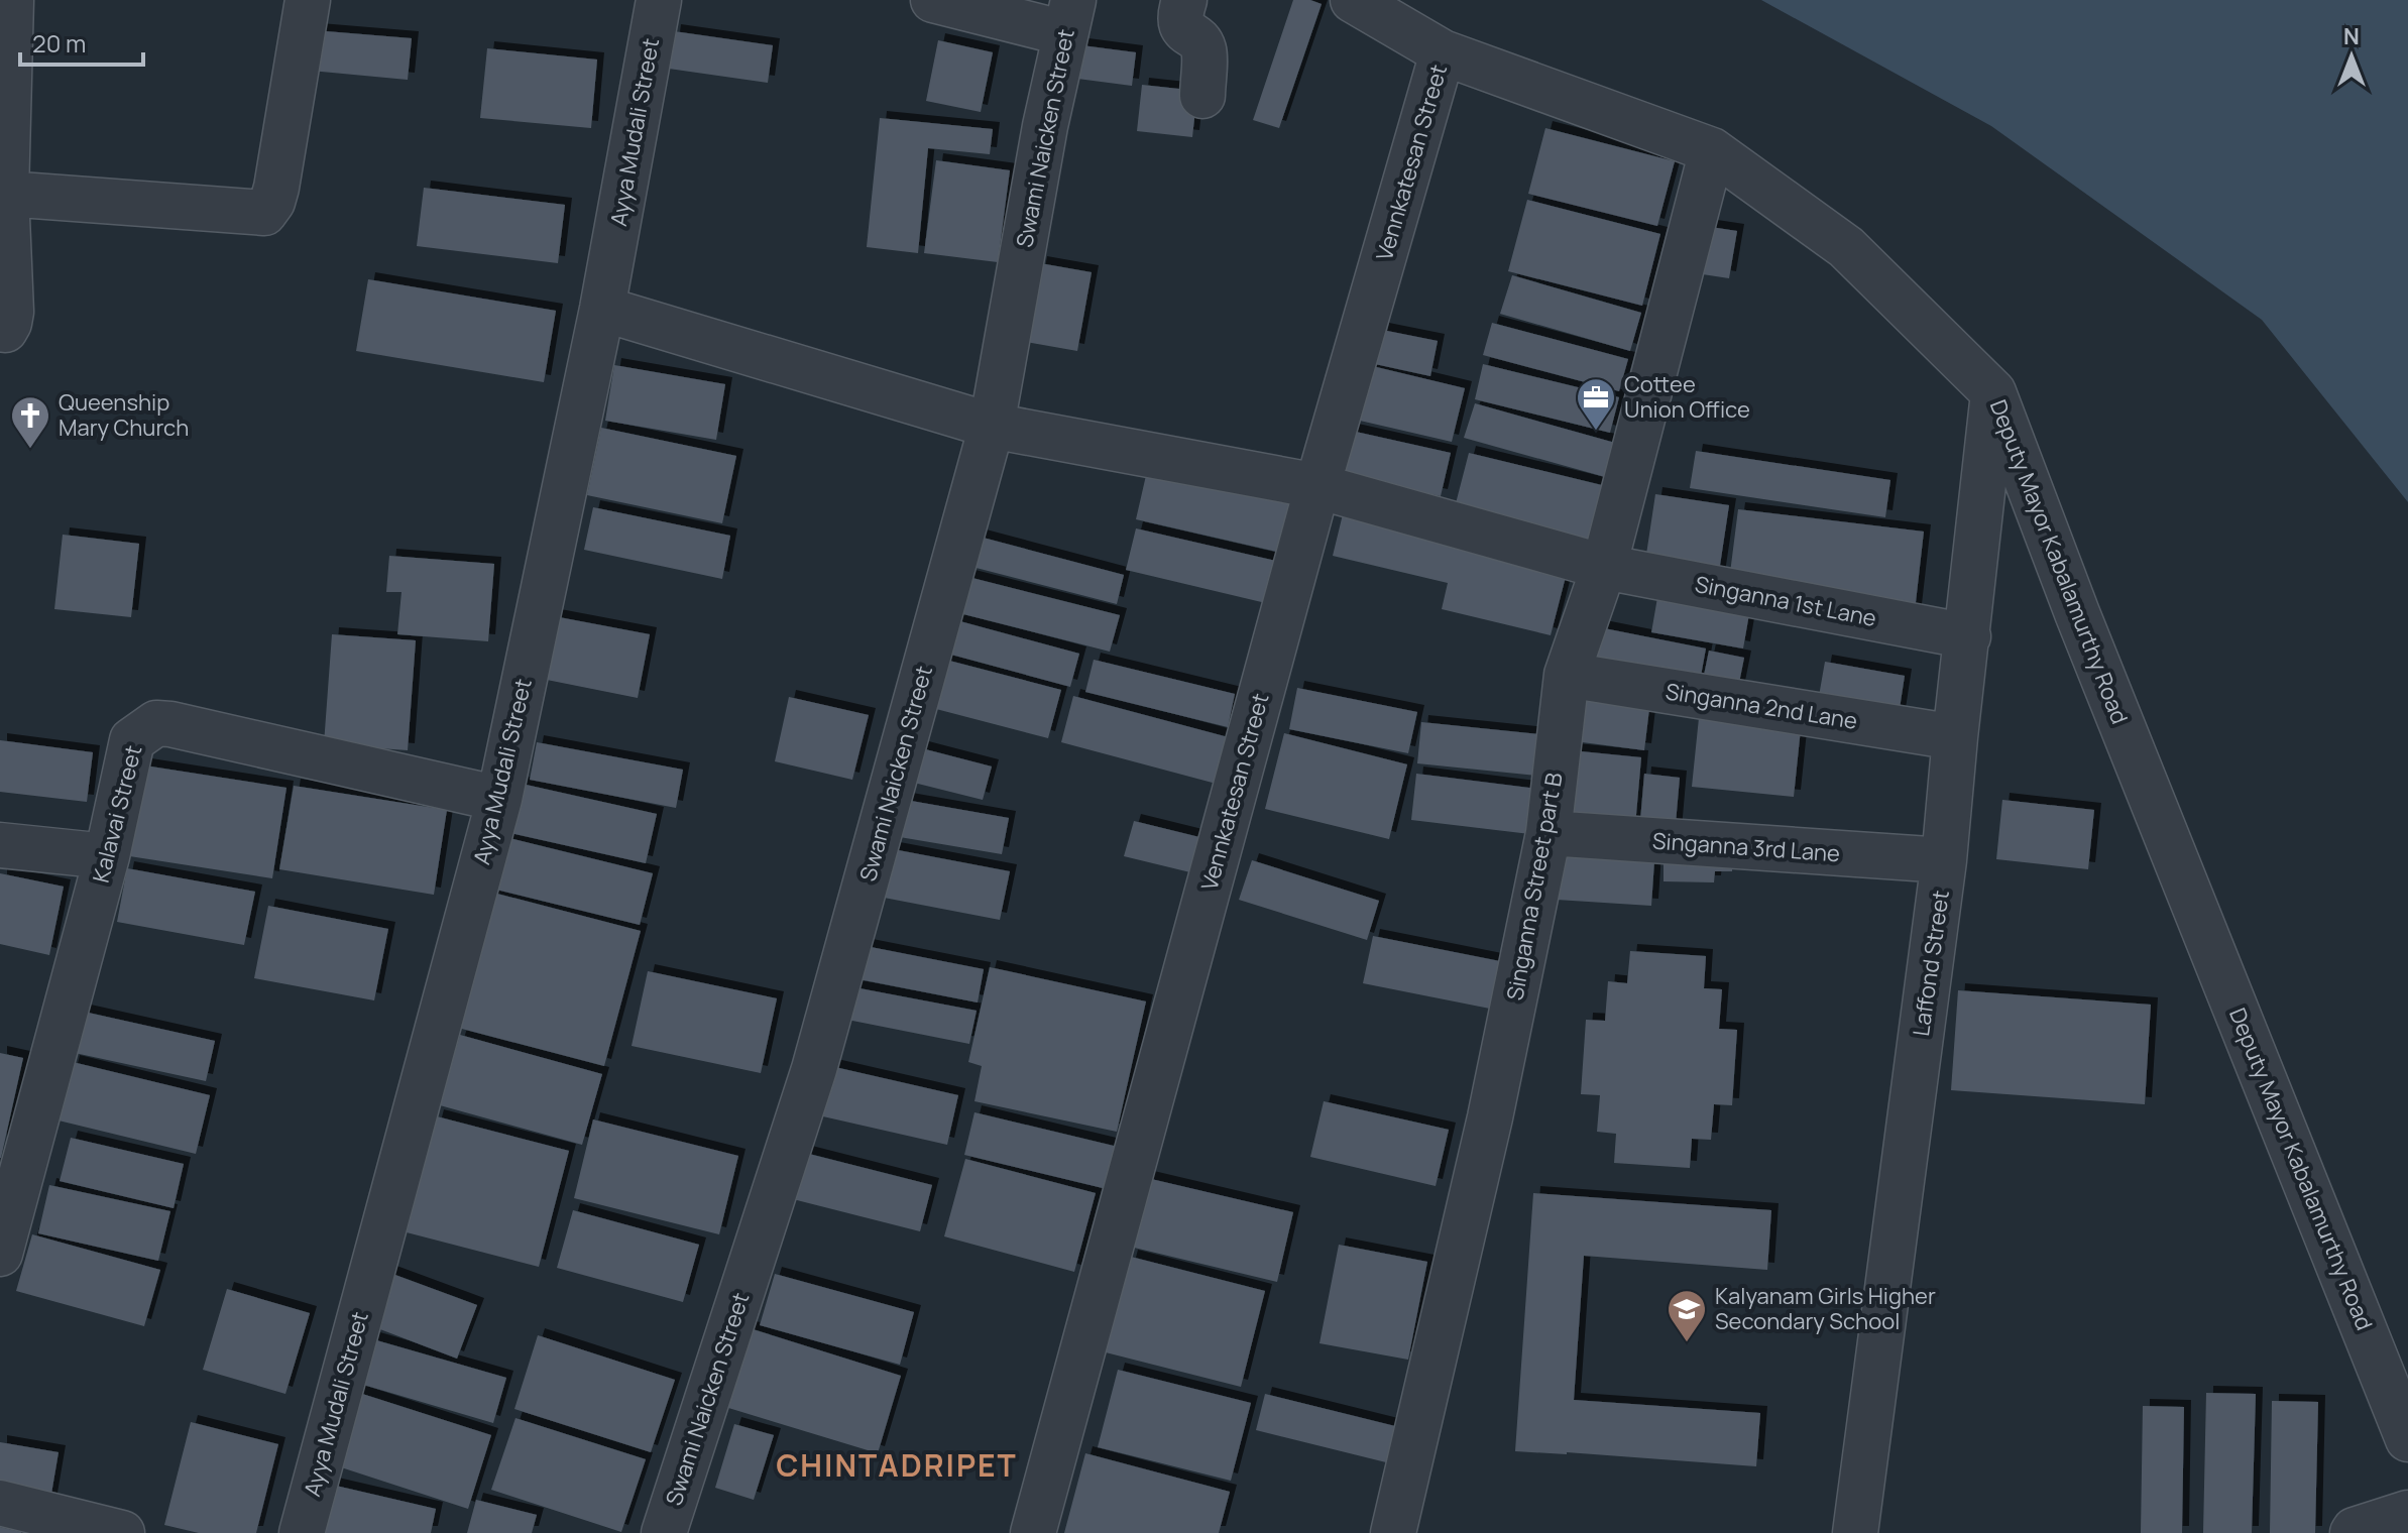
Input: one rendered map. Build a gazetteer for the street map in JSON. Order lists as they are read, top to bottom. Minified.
{"streets":{"street":["Ayya Mudali Street","Swami Naicken Street","Vennkatesan Street","Deputy Mayor Kabalamurthy Road","Singanna 1st Lane","Singanna 2nd Lane","Kalavai Street","Singanna 3rd Lane","Singanna Street part B","Laffond Street"]},"crossings":[["Ayya Mudali Street","Singanna 1st Lane"],["Ayya Mudali Street","Kalavai Street"],["Swami Naicken Street","Singanna 1st Lane"],["Vennkatesan Street","Deputy Mayor Kabalamurthy Road"],["Vennkatesan Street","Singanna 1st Lane"],["Deputy Mayor Kabalamurthy Road","Singanna Street part B"],["Deputy Mayor Kabalamurthy Road","Laffond Street"],["Singanna 1st Lane","Singanna Street part B"],["Singanna 1st Lane","Laffond Street"],["Singanna 2nd Lane","Singanna Street part B"],["Singanna 2nd Lane","Laffond Street"],["Singanna 3rd Lane","Singanna Street part B"],["Singanna 3rd Lane","Laffond Street"]],"districts":["CHINTADRIPET"],"places":{"office":["Cottee Union Office"],"church":["Queenship Mary Church"],"school or university":["Kalyanam Girls Higher Secondary School"]},"scale_bar":"20 m","north":"top"}
